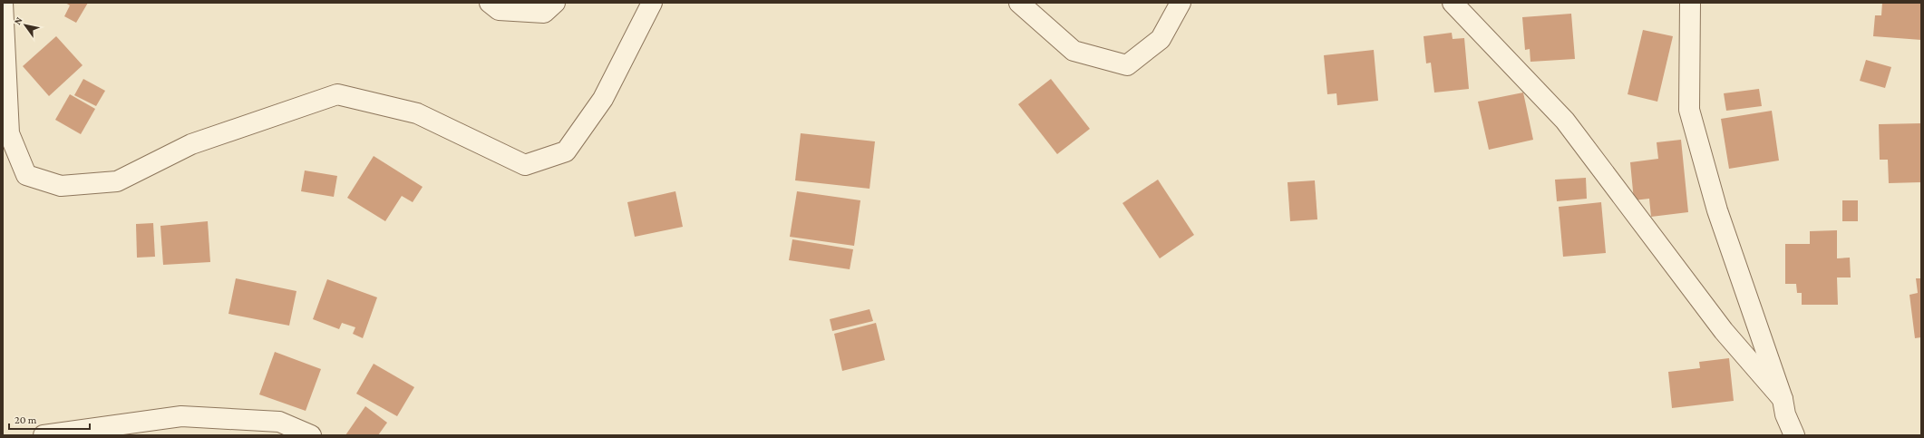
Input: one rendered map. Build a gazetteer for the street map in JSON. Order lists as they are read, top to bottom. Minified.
{"scale_bar":"20 m","north":"top left"}
